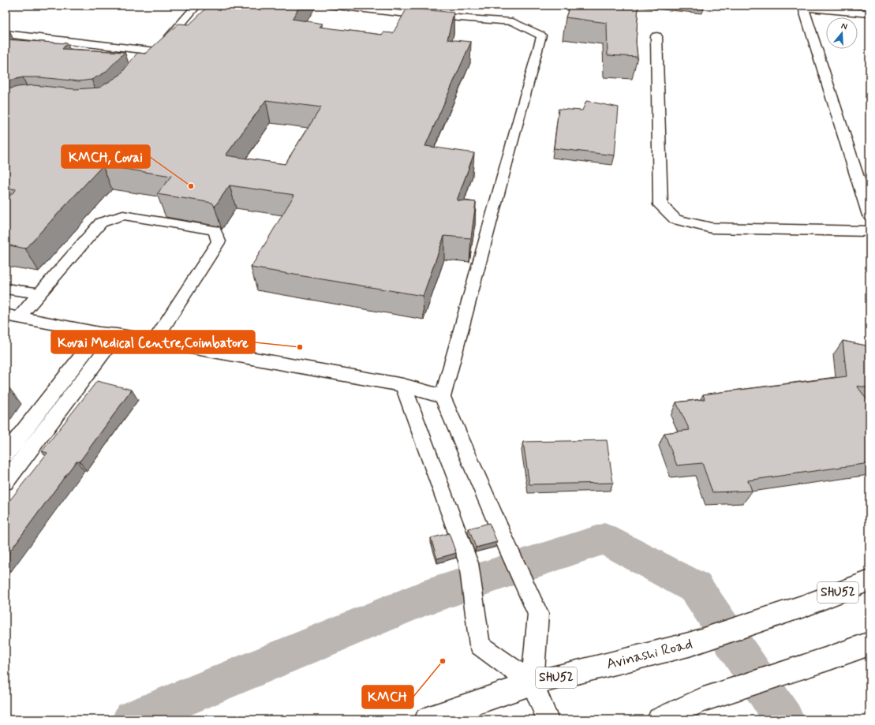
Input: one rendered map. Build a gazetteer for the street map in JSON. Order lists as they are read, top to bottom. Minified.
{"streets":{"street":["SHU52","Avinashi Road"]},"places":["KMCH, Covai","Kovai Medical Centre,Coimbatore","KMCH"],"north":"top"}
